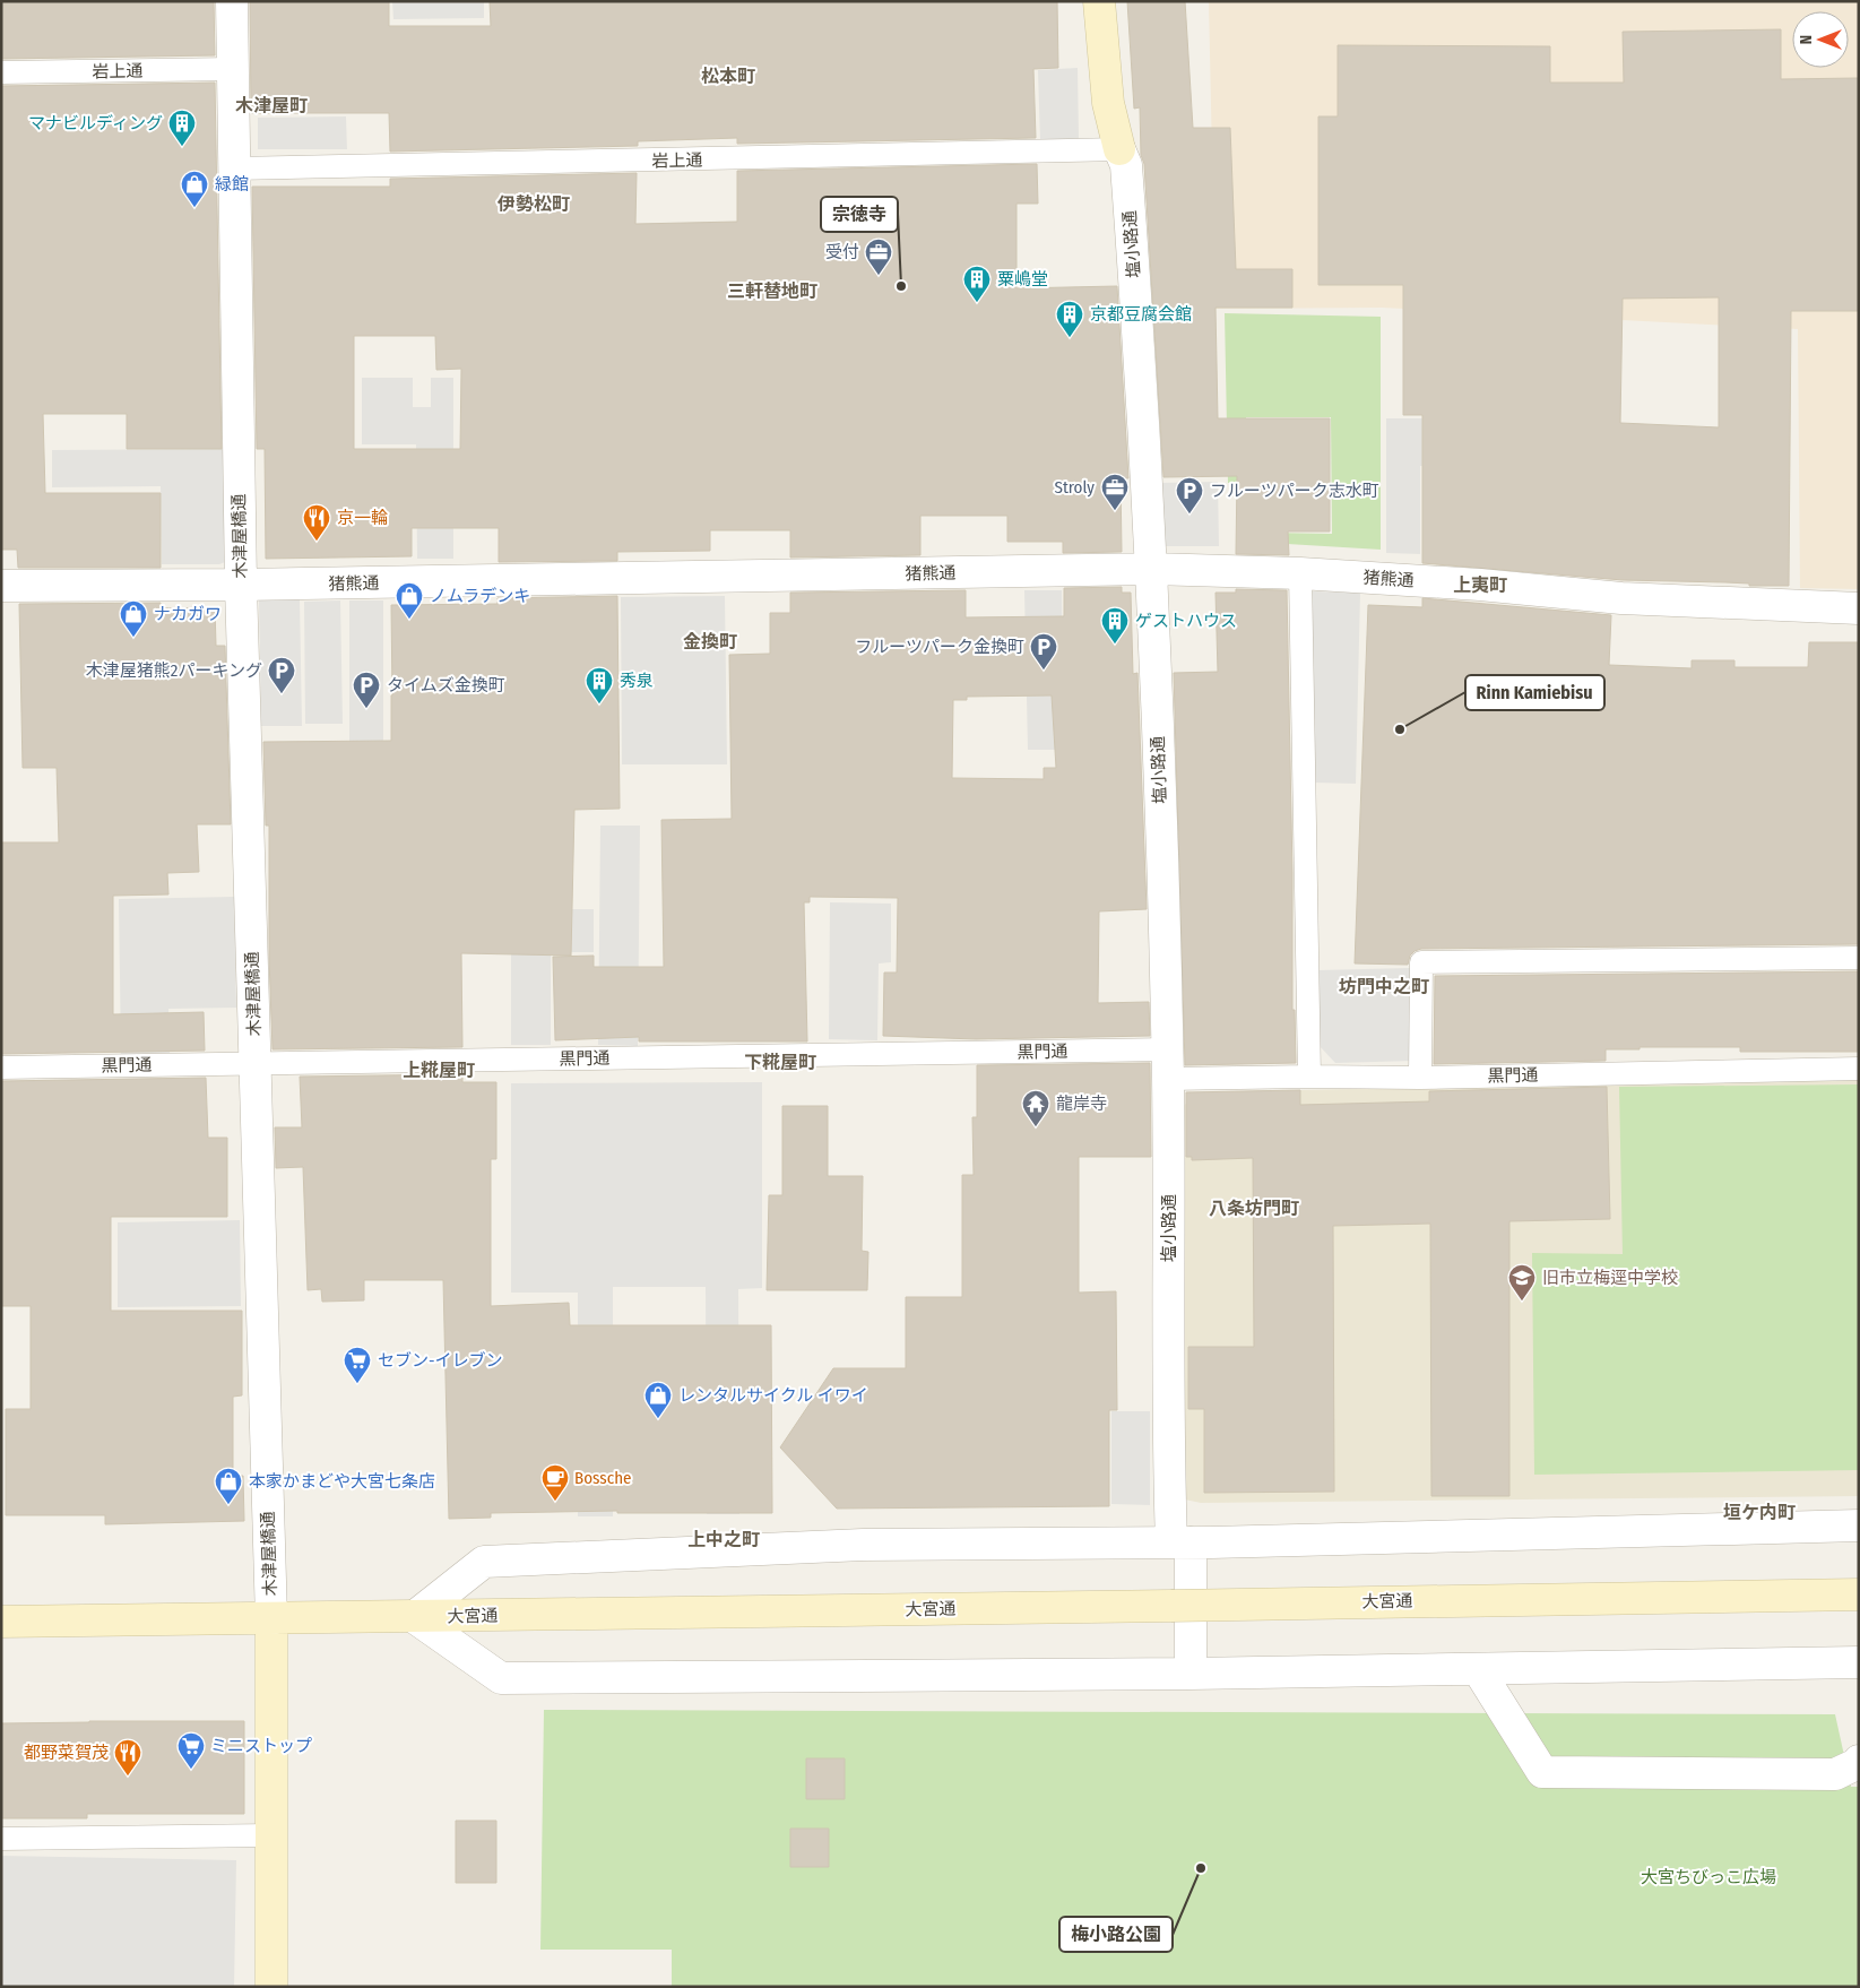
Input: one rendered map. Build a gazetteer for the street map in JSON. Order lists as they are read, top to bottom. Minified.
{"streets":{"main road":["塩小路通","木津屋橋通","大宮通"],"street":["猪熊通"],"lane":["岩上通","黒門通"]},"crossings":[["岩上通","塩小路通"],["岩上通","木津屋橋通"],["塩小路通","猪熊通"],["塩小路通","黒門通"],["木津屋橋通","猪熊通"],["木津屋橋通","黒門通"],["木津屋橋通","大宮通"]],"districts":["松本町","木津屋町","伊勢松町","三軒替地町","上夷町","金換町","坊門中之町","下糀屋町","上糀屋町","八条坊門町","垣ケ内町","上中之町"],"parks":["大宮ちびっこ広場"],"places":{"building":["マナビルディング","粟嶋堂","京都豆腐会館","ゲストハウス","秀泉"],"shop":["緑館","ノムラデンキ","ナカガワ","レンタルサイクル イワイ","本家かまどや大宮七条店"],"office":["受付","Stroly"],"other":["宗徳寺","Rinn Kamiebisu","梅小路公園"],"parking":["フルーツパーク志水町","フルーツパーク金換町","木津屋猪熊2パーキング","タイムズ金換町"],"restaurant":["京一輪","都野菜賀茂"],"temple":["龍岸寺"],"school or university":["旧市立梅逕中学校"],"supermarket":["セブン-イレブン","ミニストップ"],"cafe":["Bossche"]},"north":"left"}
